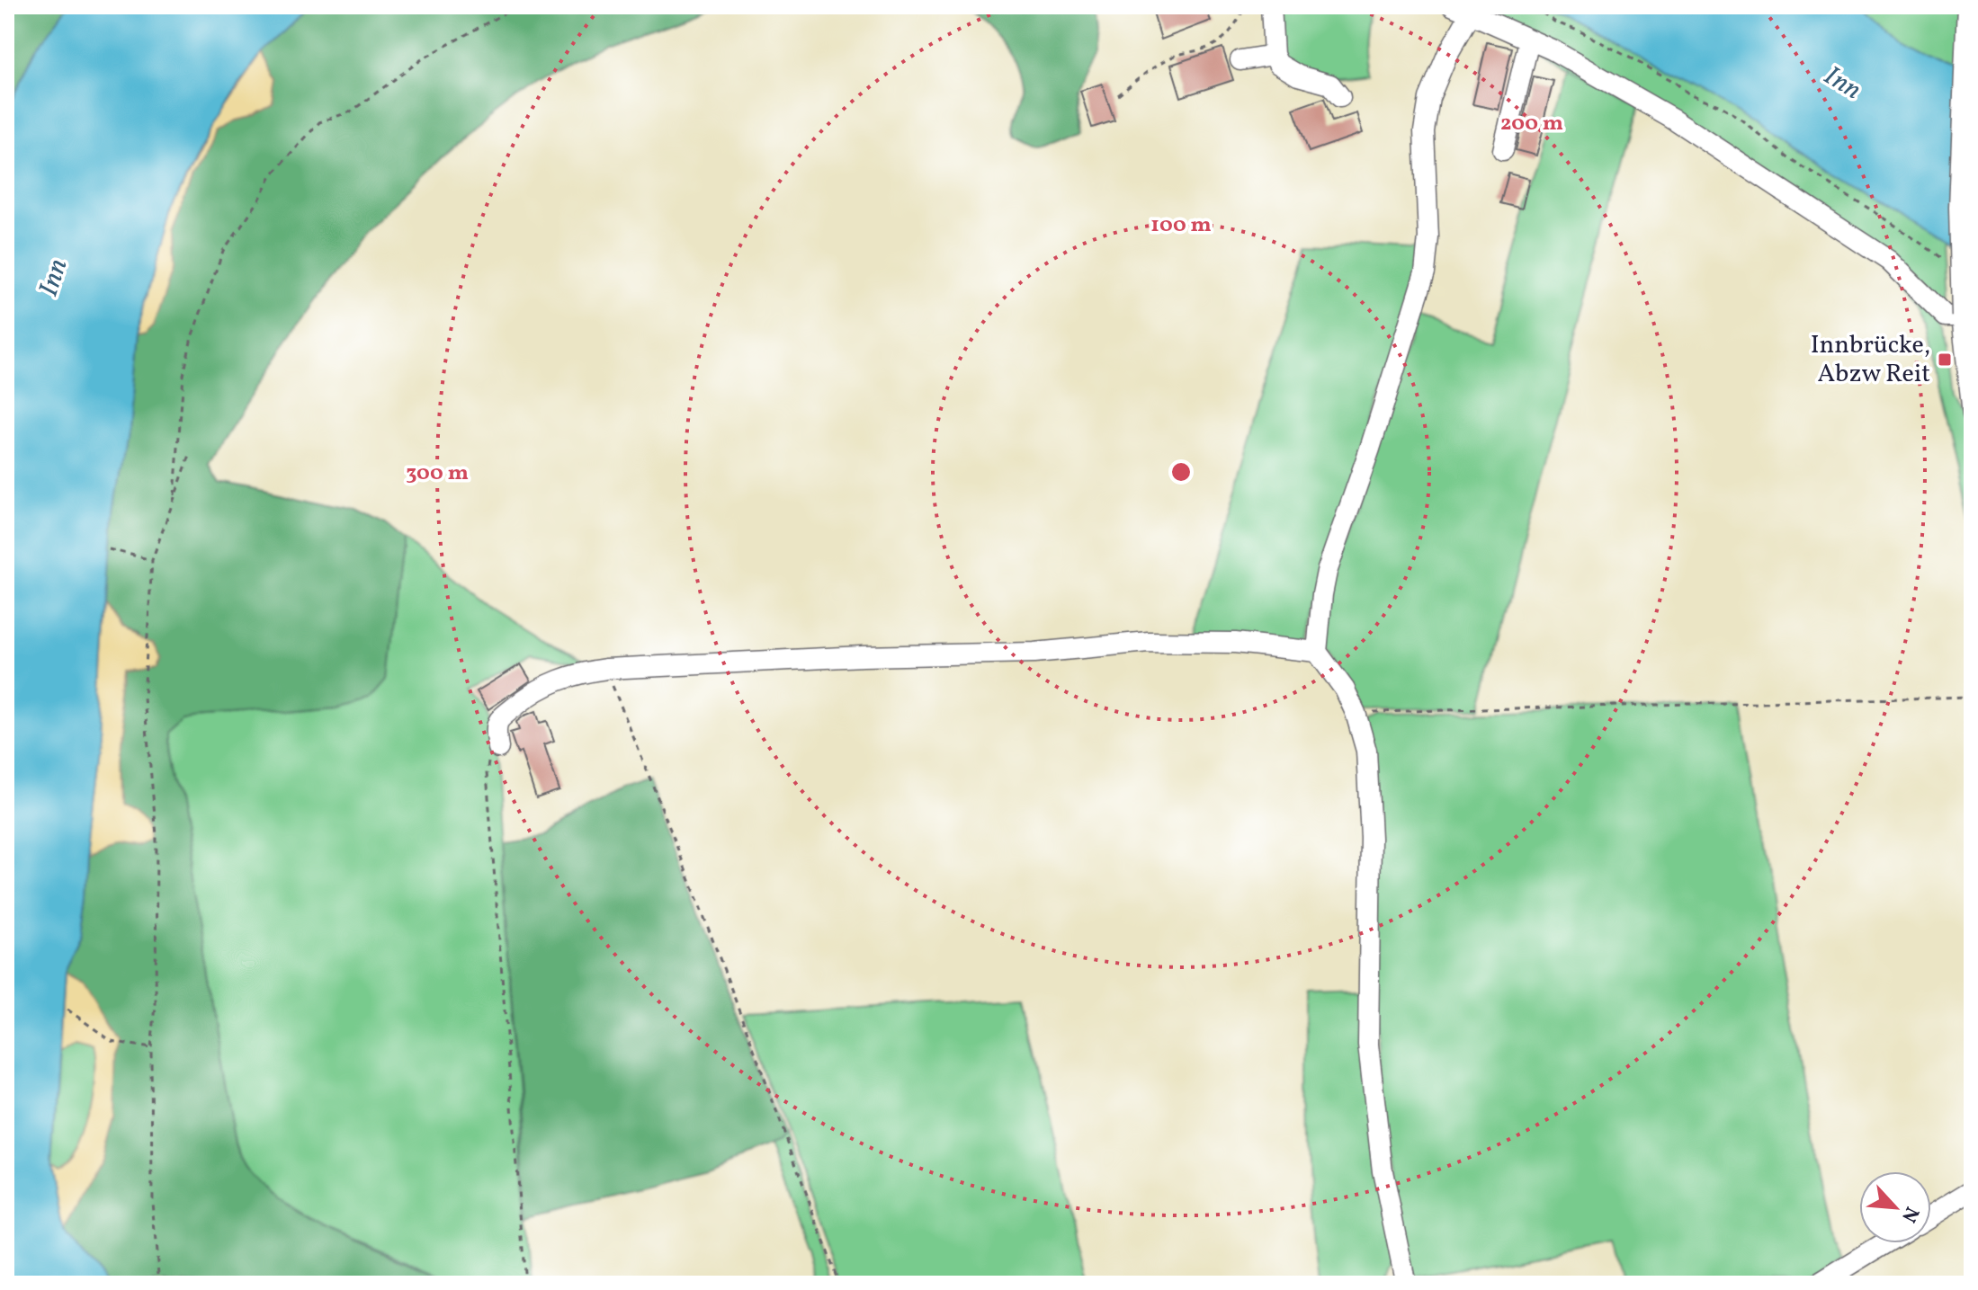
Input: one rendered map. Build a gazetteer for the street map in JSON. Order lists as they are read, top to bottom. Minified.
{"water":["Inn"],"places":{"transit":["Innbrücke, Abzw Reit"]},"north":"bottom right","rings":["200 m","100 m","300 m"]}
